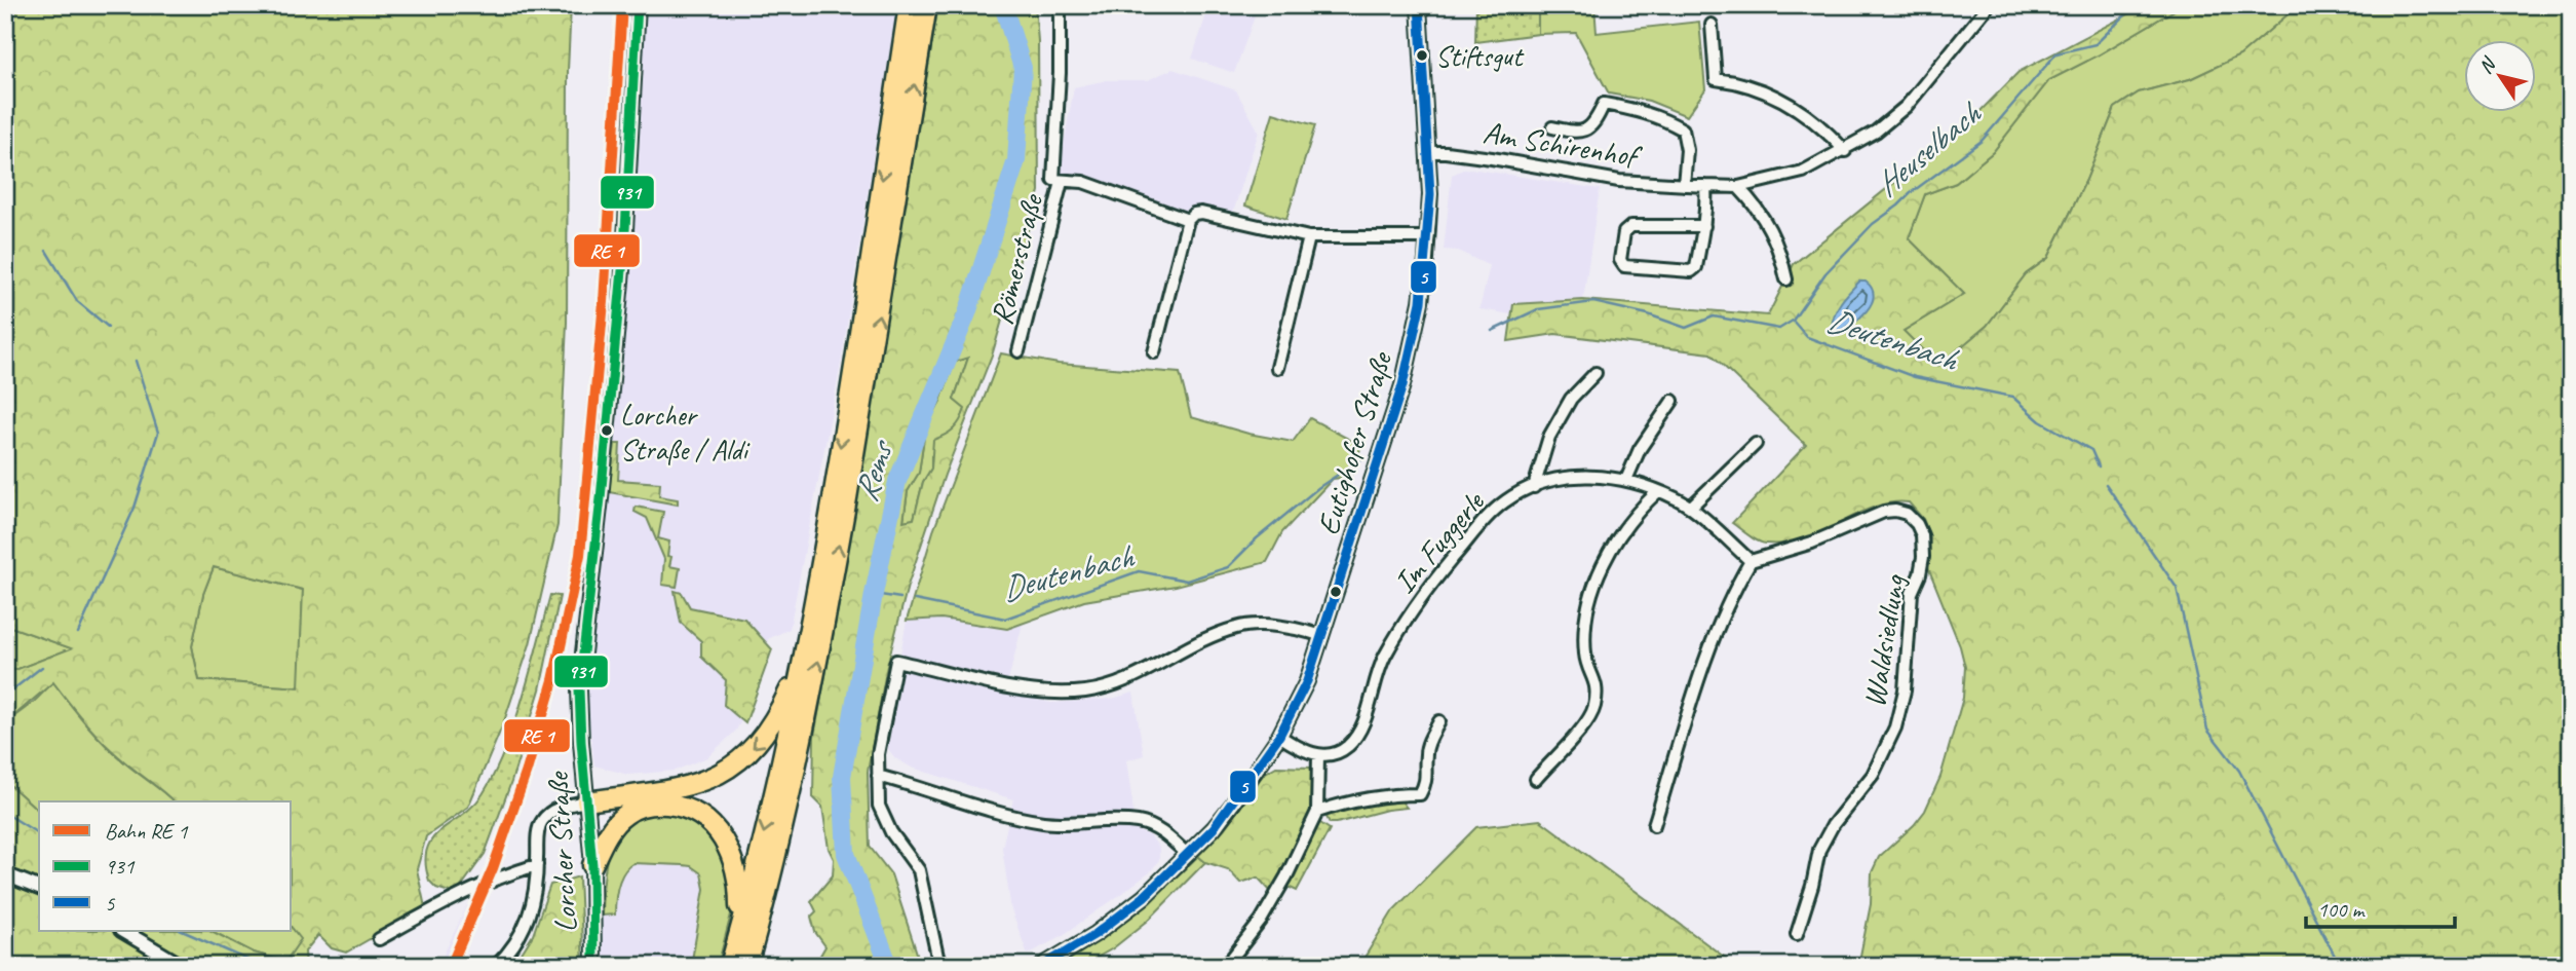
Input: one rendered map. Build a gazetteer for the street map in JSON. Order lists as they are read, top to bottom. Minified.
{"streets":{"street":["Am Schirenhof","Römerstraße","Eutighofer Straße","Im Fuggerle","Waldsiedlung","Lorcher Straße"]},"crossings":[["Am Schirenhof","Eutighofer Straße"],["Im Fuggerle","Waldsiedlung"]],"water":["Heuselbach","Deutenbach","Rems"],"places":["Stiftsgut","Lorcher Straße / Aldi"],"lines":["transit line 931","transit line 5"],"legend":["Bahn RE 1","931","5"],"scale_bar":"100 m","north":"top left"}
